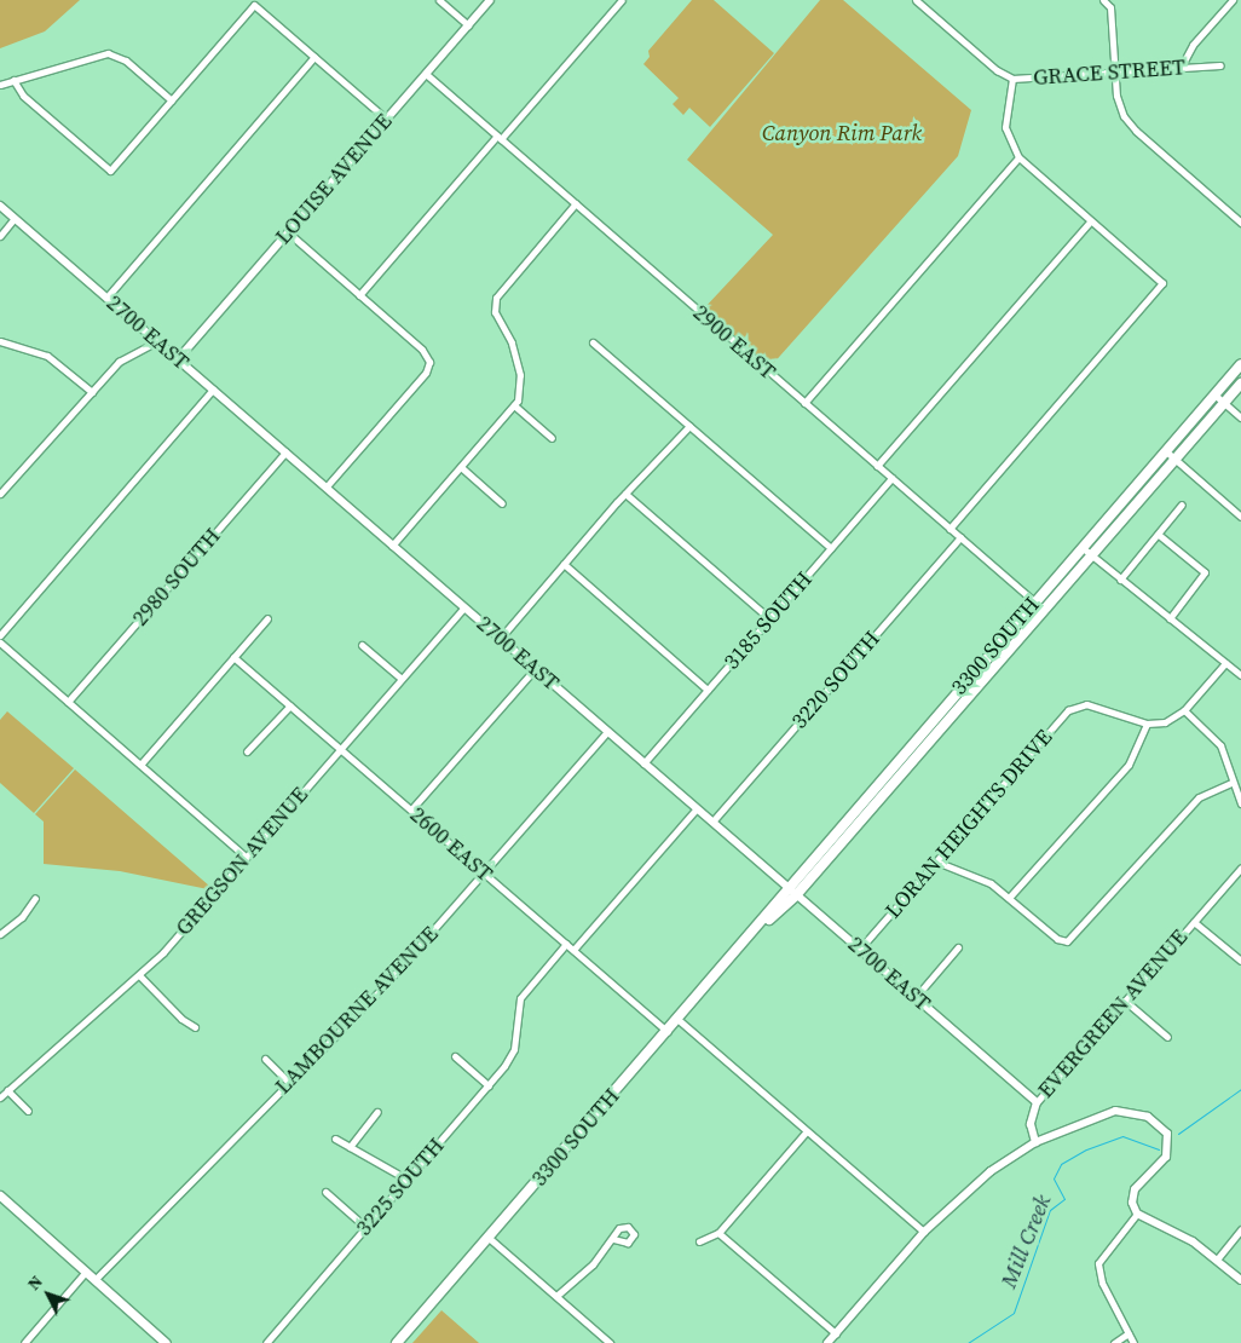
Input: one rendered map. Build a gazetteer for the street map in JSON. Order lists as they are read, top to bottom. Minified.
{"streets":{"main road":["3300 SOUTH"],"street":["GRACE STREET","LOUISE AVENUE","2700 EAST","2900 EAST","2980 SOUTH","3185 SOUTH","3220 SOUTH","LORAN HEIGHTS DRIVE","2600 EAST","GREGSON AVENUE","LAMBOURNE AVENUE","EVERGREEN AVENUE","3225 SOUTH"]},"crossings":[["LOUISE AVENUE","2700 EAST"],["LOUISE AVENUE","2900 EAST"],["2700 EAST","2980 SOUTH"],["2700 EAST","3185 SOUTH"],["2700 EAST","3300 SOUTH"],["2700 EAST","3220 SOUTH"],["2700 EAST","LORAN HEIGHTS DRIVE"],["2700 EAST","GREGSON AVENUE"],["2700 EAST","LAMBOURNE AVENUE"],["2700 EAST","EVERGREEN AVENUE"],["2900 EAST","3185 SOUTH"],["2900 EAST","3300 SOUTH"],["2900 EAST","3220 SOUTH"],["3300 SOUTH","2600 EAST"],["2600 EAST","GREGSON AVENUE"],["2600 EAST","LAMBOURNE AVENUE"],["2600 EAST","3225 SOUTH"]],"water":["Mill Creek"],"parks":["Canyon Rim Park"],"north":"top left"}
